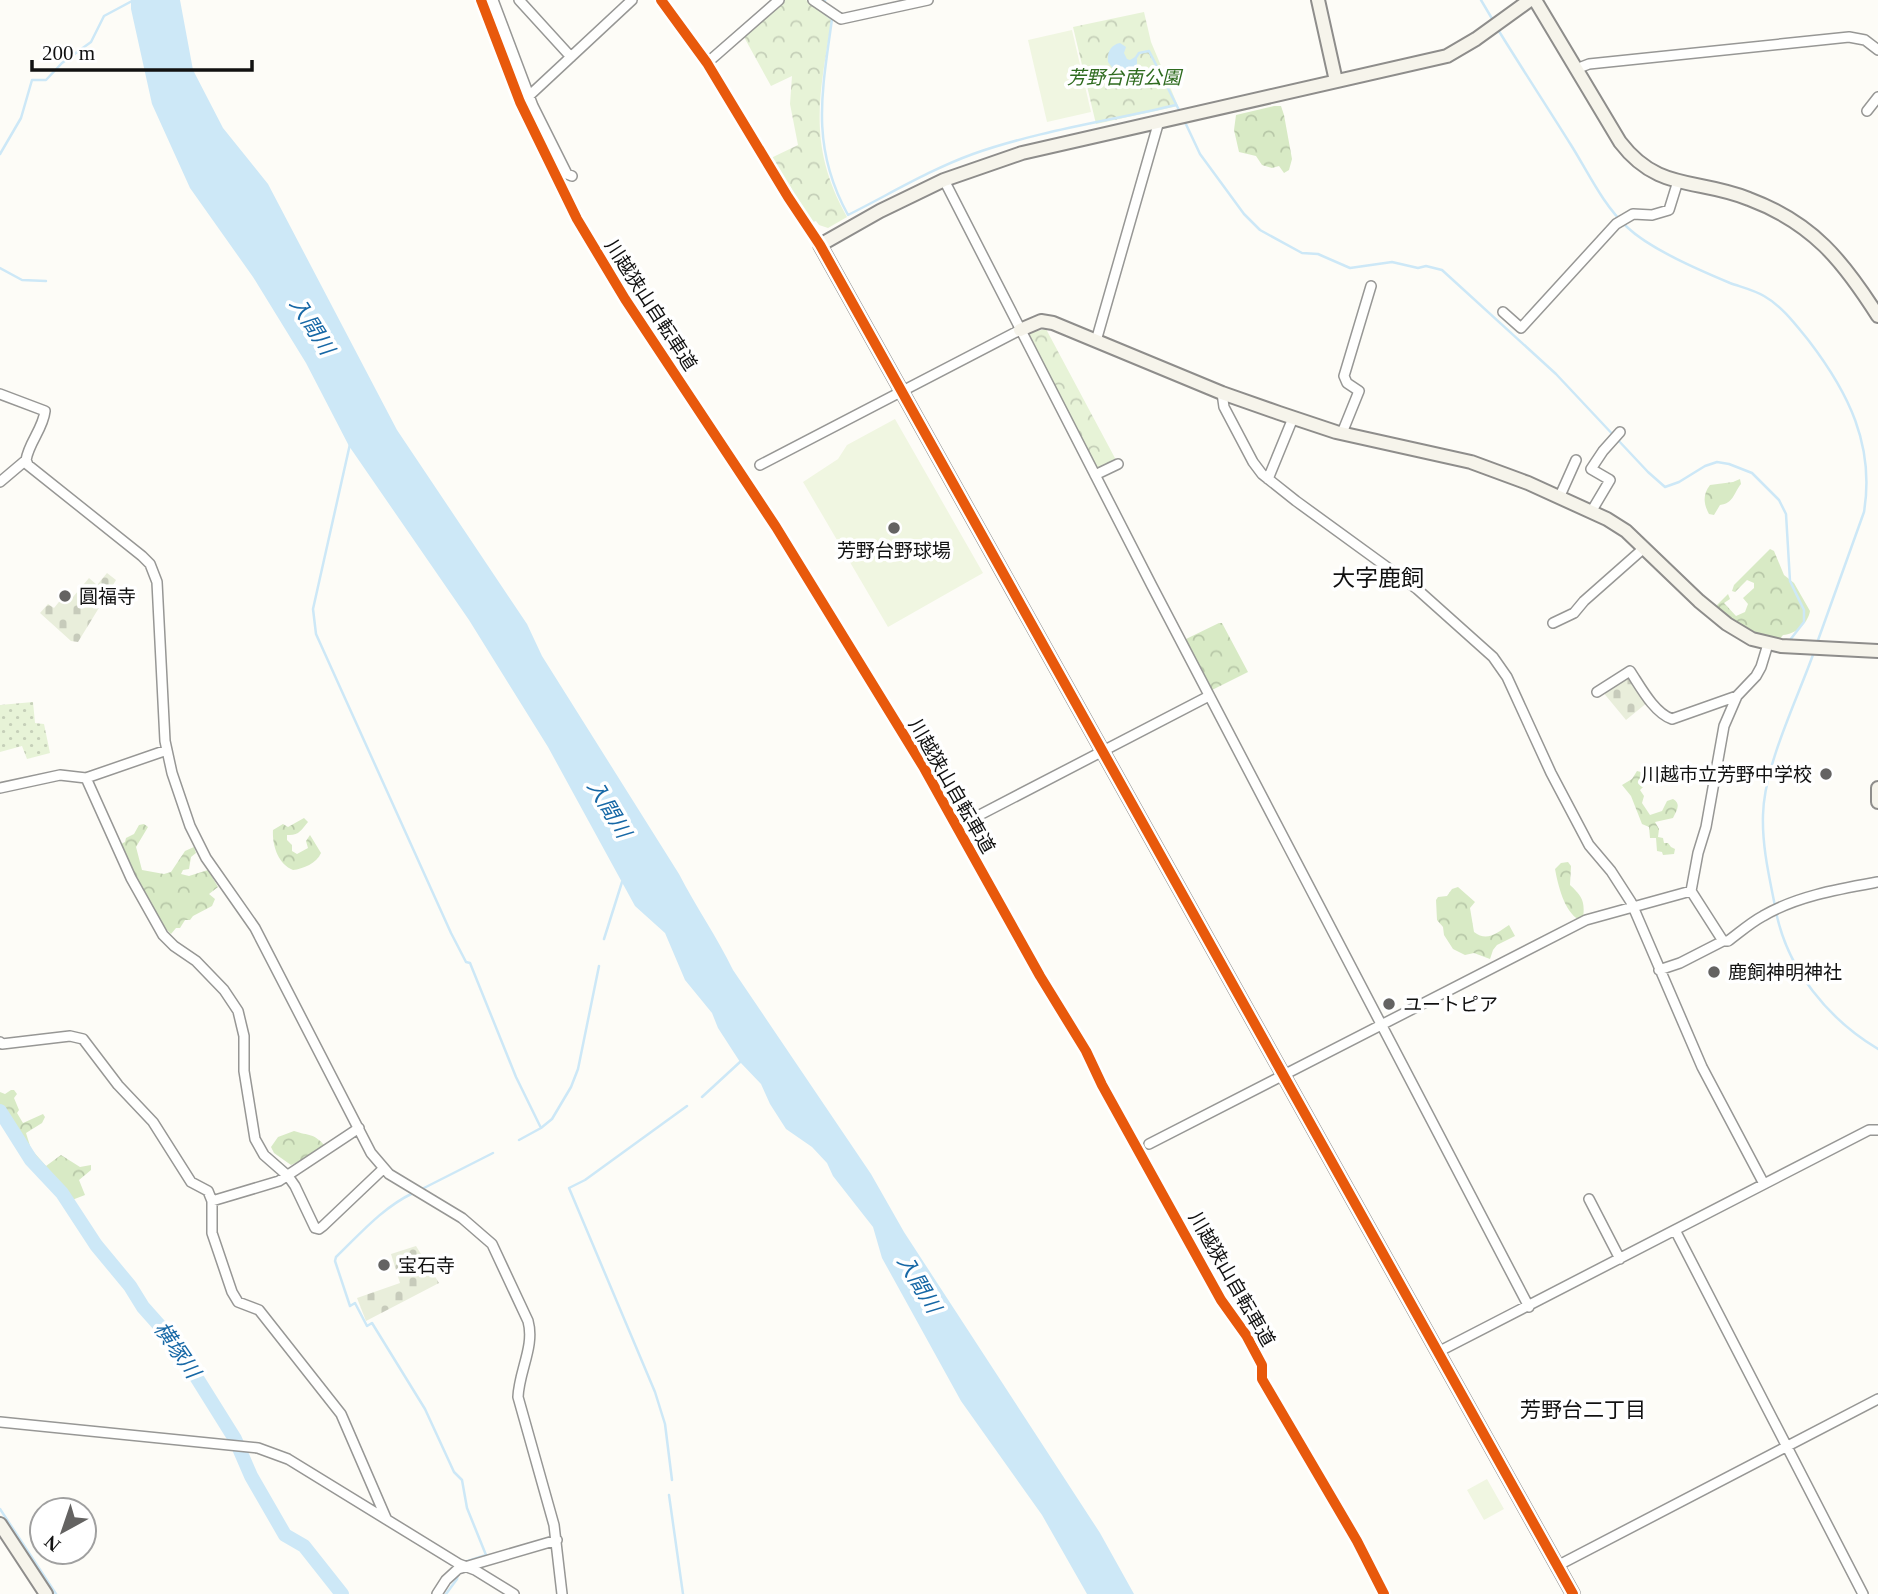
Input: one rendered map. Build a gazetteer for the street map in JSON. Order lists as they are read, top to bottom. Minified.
{"streets":{"cycle path":["川越狭山自転車道"]},"districts":["大字鹿飼","芳野台二丁目"],"water":["入間川","横塚川"],"parks":["芳野台南公園"],"places":["芳野台野球場","圓福寺","川越市立芳野中学校","鹿飼神明神社","ユートピア","宝石寺"],"scale_bar":"200 m","north":"bottom left"}
